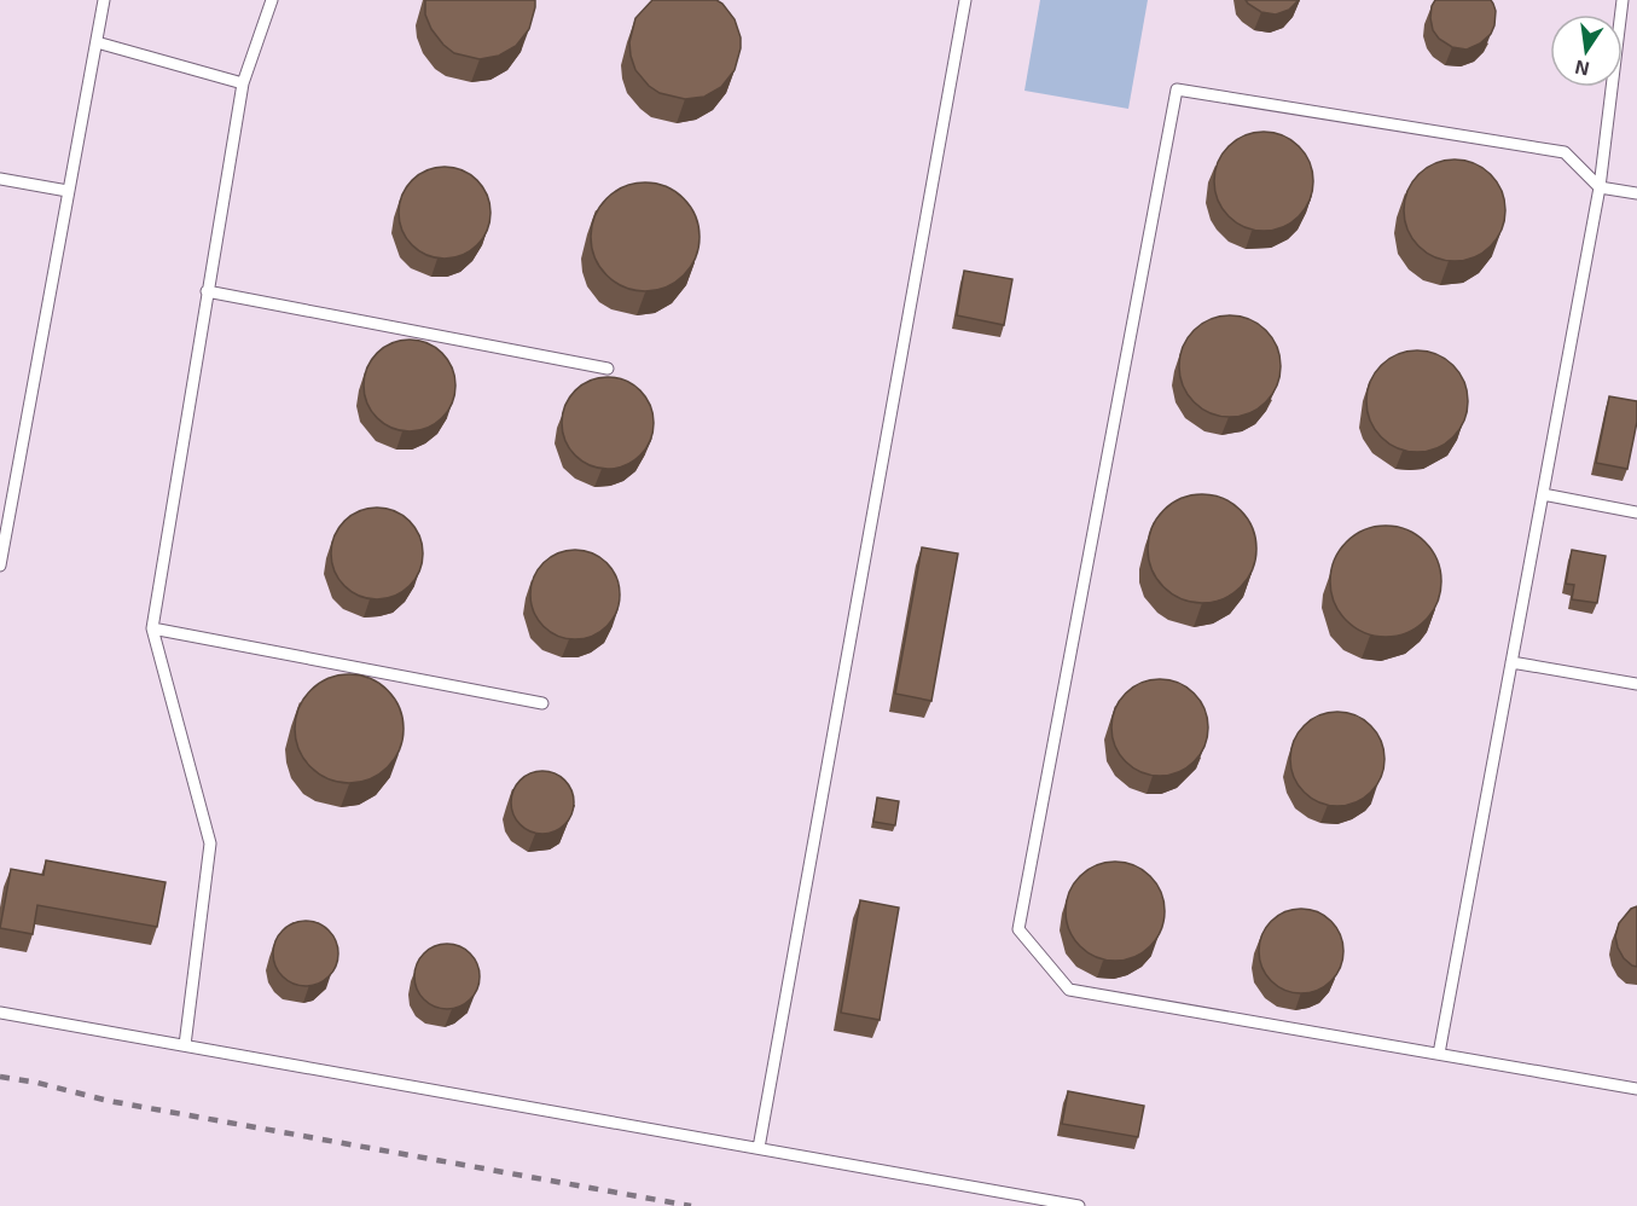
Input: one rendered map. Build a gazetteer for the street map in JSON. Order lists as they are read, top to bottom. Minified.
{"north":"bottom"}
